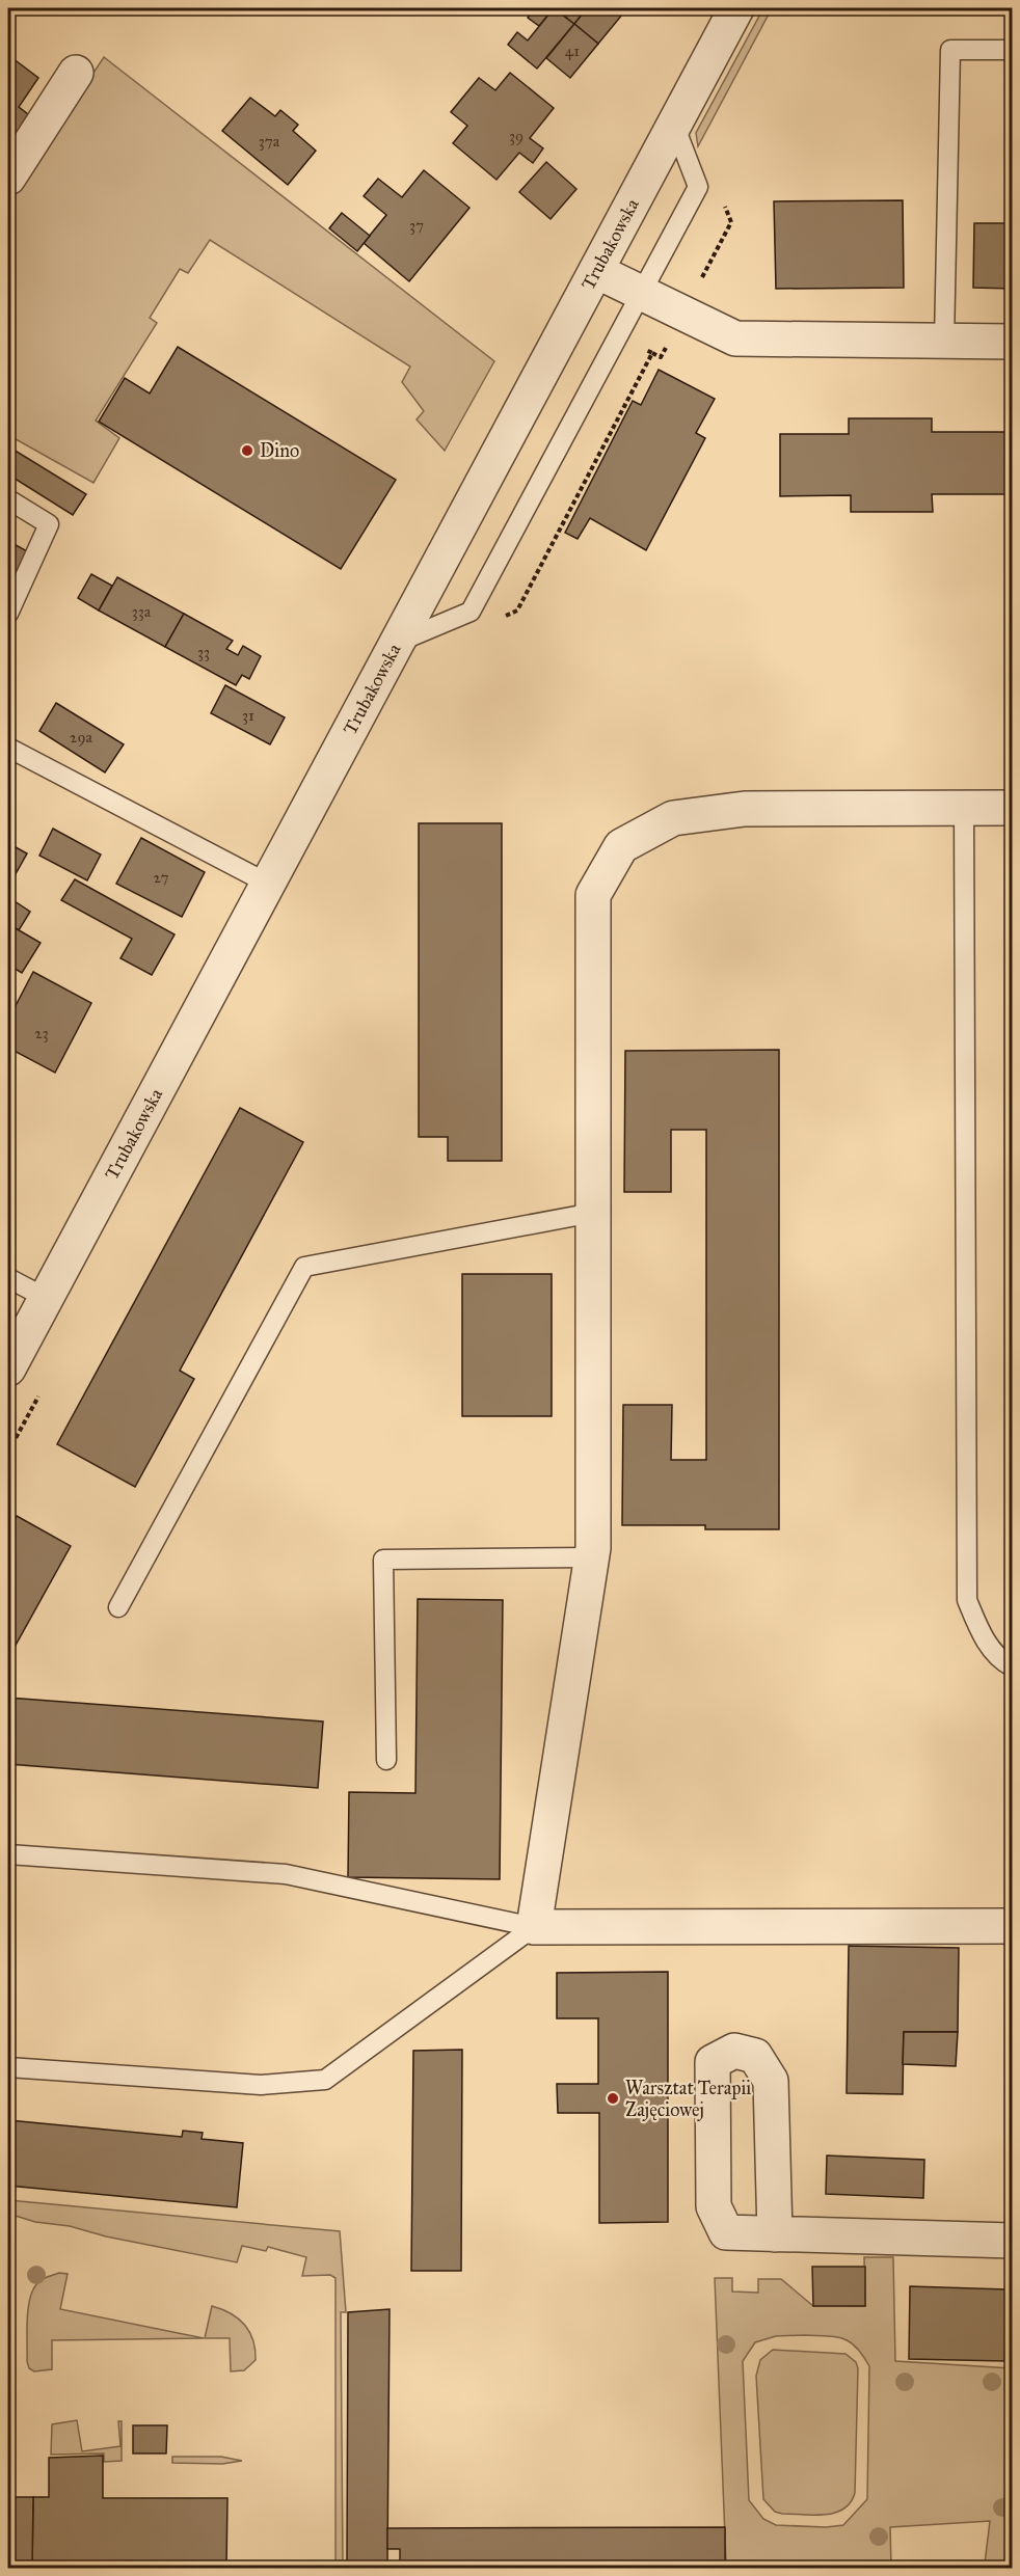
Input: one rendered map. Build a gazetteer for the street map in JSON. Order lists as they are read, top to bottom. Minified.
{"streets":{"street":["Trubakowska"]},"places":["Dino","Warsztat Terapii Zajęciowej"],"house_numbers":["41","39","37a","37","33a","33","31","29a","27","23"]}
